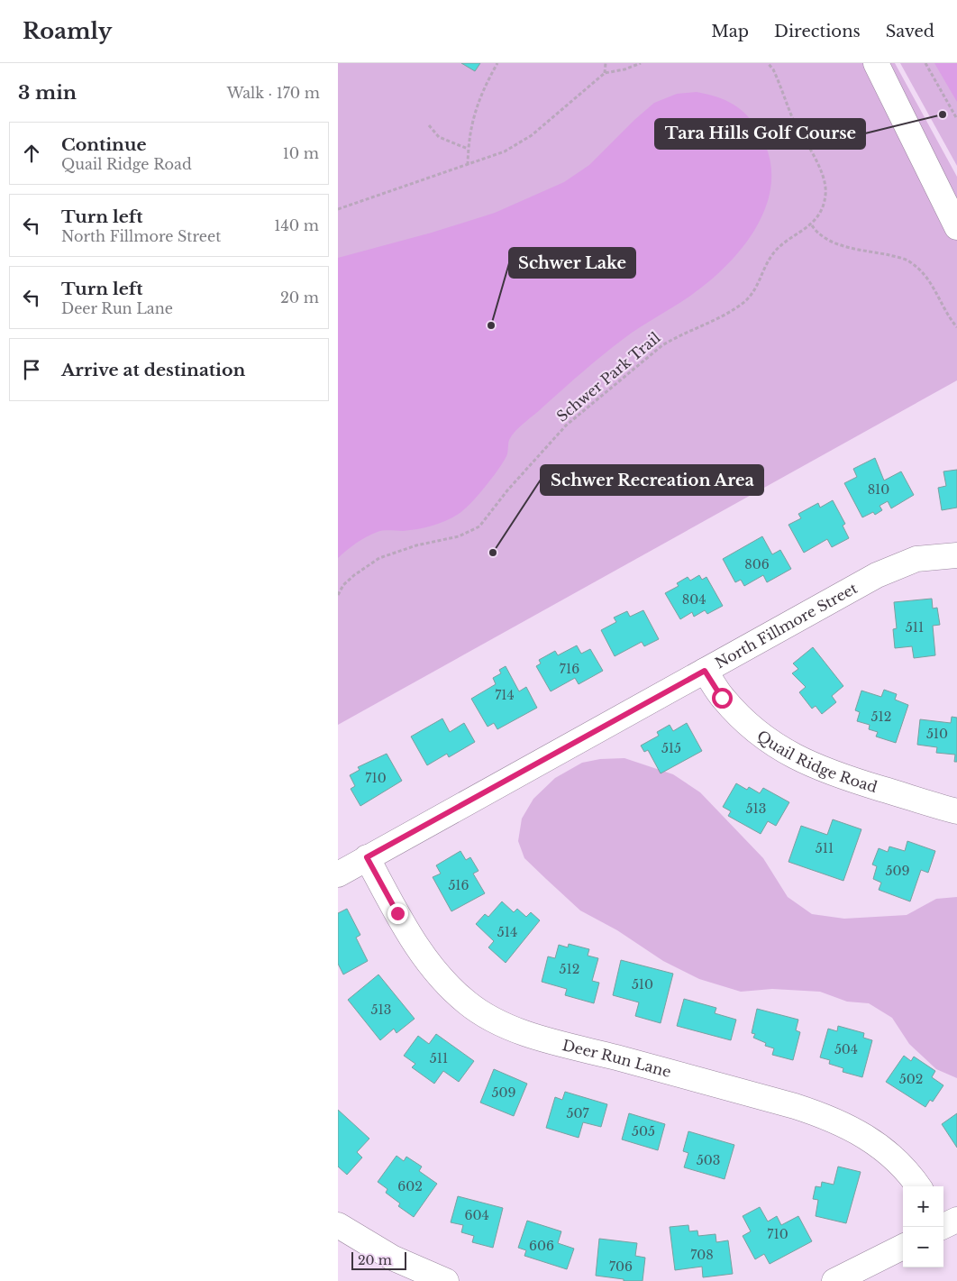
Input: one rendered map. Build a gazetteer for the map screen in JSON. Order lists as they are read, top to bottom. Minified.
{"streets":{"street":["North Fillmore Street","Quail Ridge Road","Deer Run Lane"],"path":["Schwer Park Trail"]},"crossings":[["North Fillmore Street","Quail Ridge Road"],["North Fillmore Street","Deer Run Lane"]],"places":["Tara Hills Golf Course","Schwer Lake","Schwer Recreation Area"],"house_numbers":["810","806","804","511","716","714","512","510","515","710","513","511","509","516","514","512","510","513","504","511","502","509","507","505","503","602","604","710","606","708","706"],"scale_bar":"20 m","page":{"header":"Roamly","nav":["Map","Directions","Saved"],"heading":["3 min","Walk · 170 m"],"list":[["Continue","Quail Ridge Road","10 m"],["Turn left","North Fillmore Street","140 m"],["Turn left","Deer Run Lane","20 m"],"Arrive at destination"],"map_buttons":["+","−"],"scale":"20 m"}}
